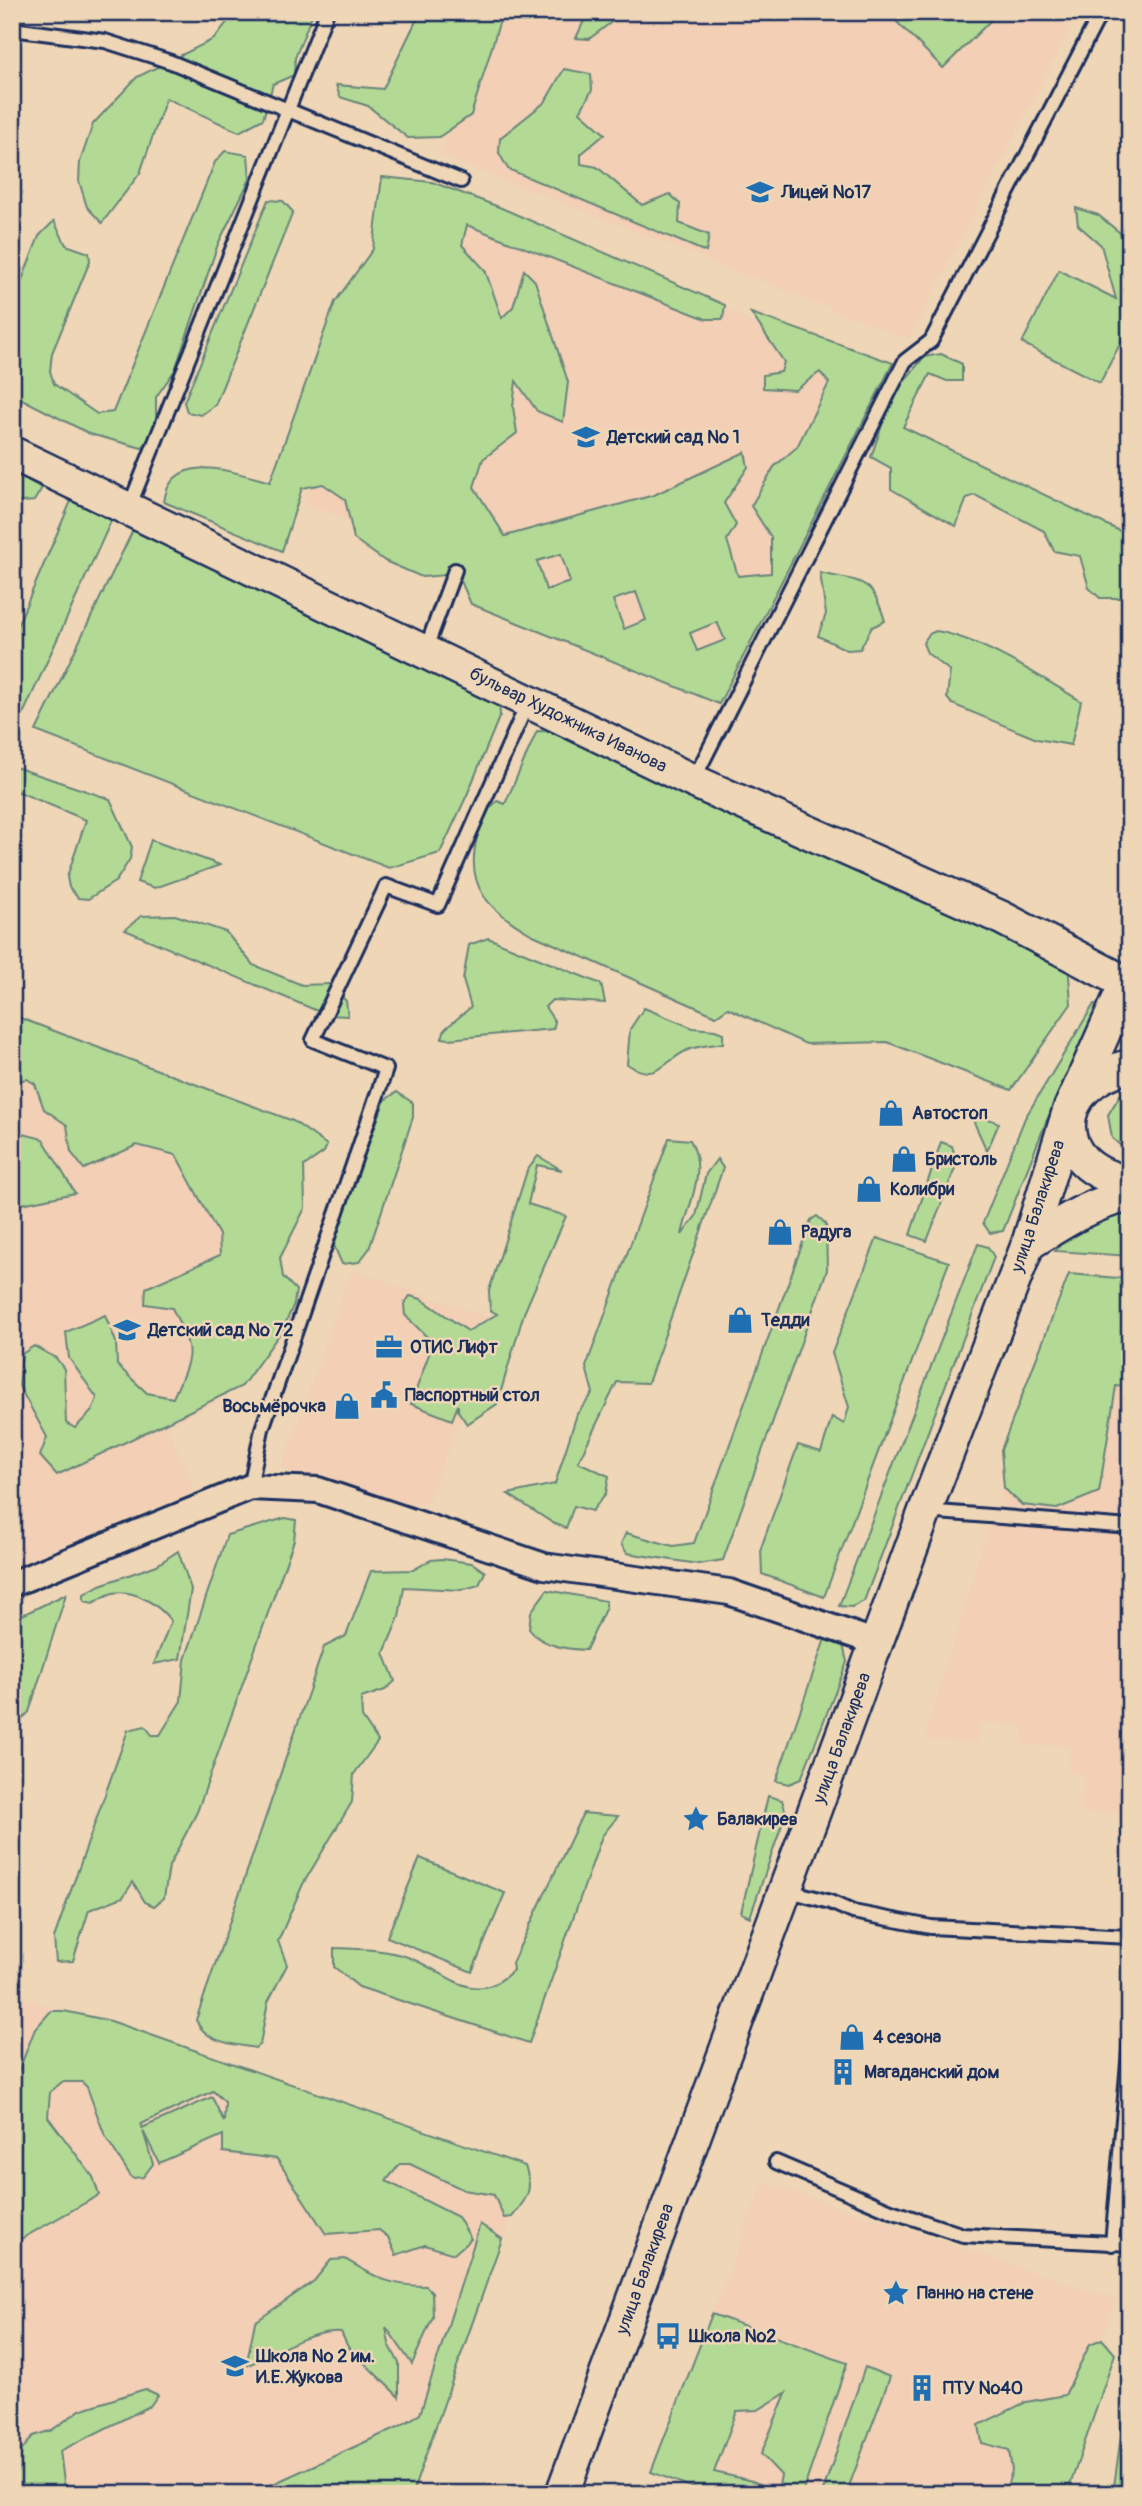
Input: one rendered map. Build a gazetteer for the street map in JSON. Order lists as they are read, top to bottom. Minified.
{"streets":{"street":["бульвар Художника Иванова","улица Балакирева"]},"crossings":[["бульвар Художника Иванова","улица Балакирева"]],"places":{"school or university":["Лицей №17","Детский сад № 1","Детский сад № 72","Школа № 2 им. И.Е. Жукова"],"shop":["Автостоп","Бристоль","Колибри","Радуга","Тедди","Восьмёрочка","4 сезона"],"office":["ОТИС Лифт"],"public building":["Паспортный стол"],"place":["Балакирев","Панно на стене"],"building":["Магаданский дом","ПТУ №40"],"bus stop":["Школа №2"]}}
